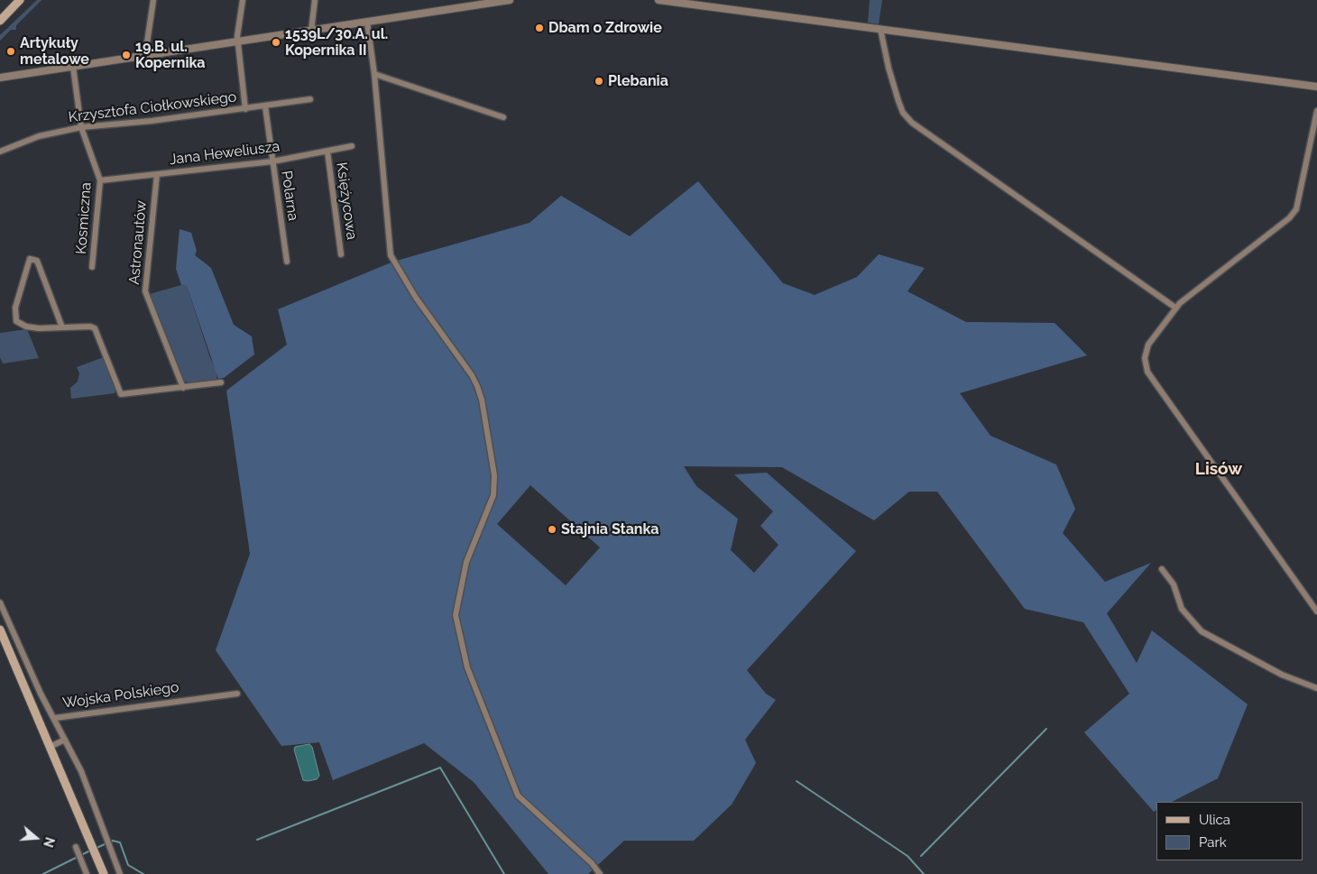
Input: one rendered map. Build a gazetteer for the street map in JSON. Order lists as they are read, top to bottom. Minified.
{"streets":{"street":["Krzysztofa Ciołkowskiego","Jana Heweliusza","Polarna","Księżycowa","Kosmiczna","Astronautów","Wojska Polskiego"]},"crossings":[["Krzysztofa Ciołkowskiego","Polarna"],["Krzysztofa Ciołkowskiego","Kosmiczna"],["Jana Heweliusza","Polarna"],["Jana Heweliusza","Księżycowa"],["Jana Heweliusza","Kosmiczna"],["Jana Heweliusza","Astronautów"]],"districts":["Lisów"],"places":["Dbam o Zdrowie","1539L/30.A. ul. Kopernika II","Artykuły metalowe","19.B. ul. Kopernika","Plebania","Stajnia Stanka"],"legend":["Ulica","Park"],"north":"right"}
